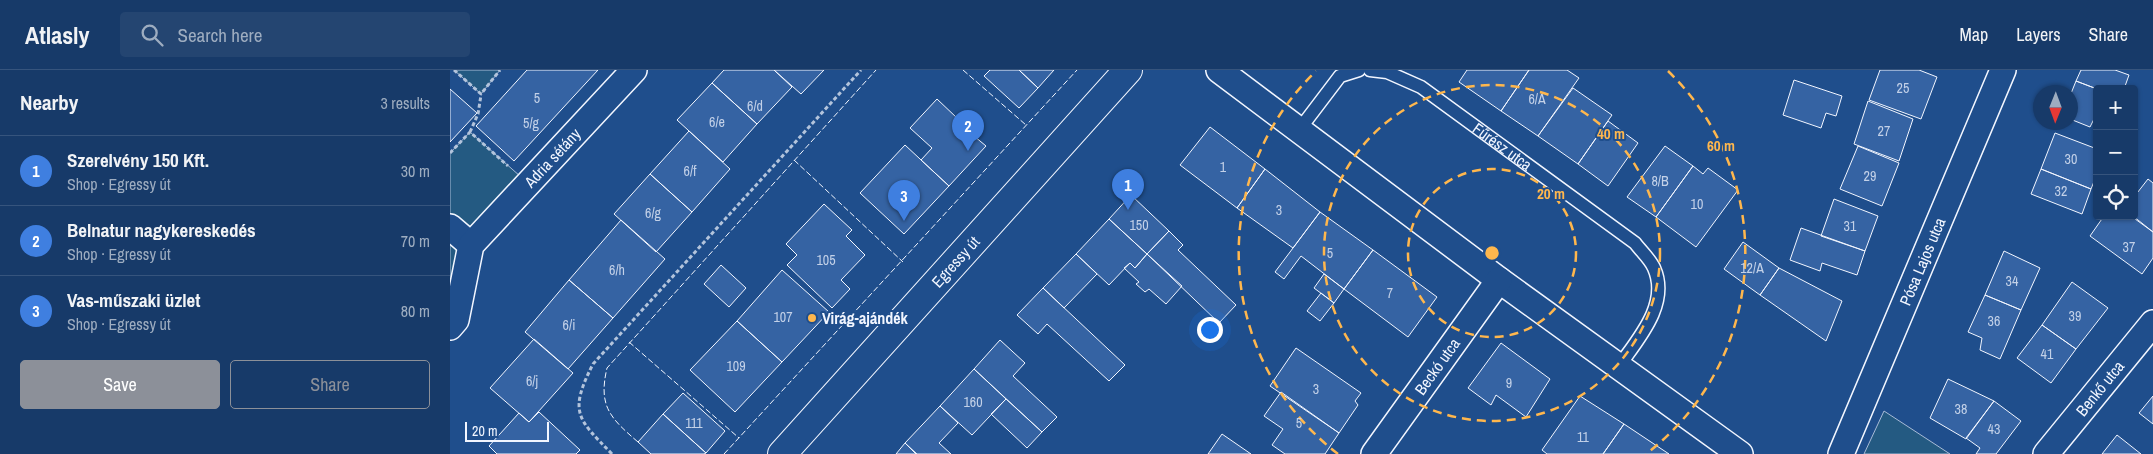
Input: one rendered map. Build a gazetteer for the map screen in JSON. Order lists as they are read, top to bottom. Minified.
{"streets":{"street":["Adria sétány","Egressy út","Pósa Lajos utca","Beckó utca","Benkő utca"],"lane":["Fűrész utca"]},"places":["Virág-ajándék"],"house_numbers":["25","5","6/A","6/d","6/e","5/g","27","30","1","6/f","29","8/B","32","10","3","6/g","150","31","37","5","105","12/A","6/h","34","7","39","107","36","6/i","41","109","6/j","9","3","160","38","111","5","43","11"],"scale_bar":"20 m","north":"bottom","page":{"header":"Atlasly","search":"Search here","nav":["Map","Layers","Share"],"heading":["Nearby","3 results"],"map_buttons":["+","−"],"pins":["2","1","3"],"list":[{"mark":"1","name":"Szerelvény 150 Kft.","note":"Shop · Egressy út","value":"30 m"},{"mark":"2","name":"Belnatur nagykereskedés","note":"Shop · Egressy út","value":"70 m"},{"mark":"3","name":"Vas-műszaki üzlet","note":"Shop · Egressy út","value":"80 m"}],"buttons":["Save","Share"],"scale":"20 m"},"rings":["40 m","60 m","20 m"]}
